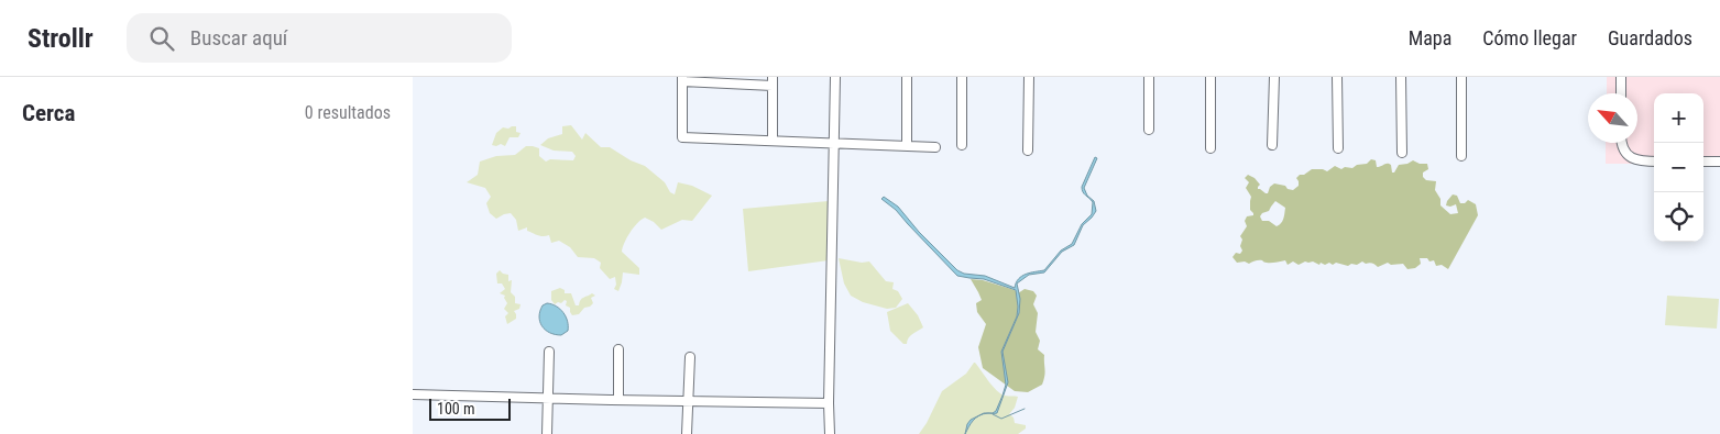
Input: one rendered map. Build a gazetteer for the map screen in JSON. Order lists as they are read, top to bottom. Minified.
{"scale_bar":"100 m","north":"top left","page":{"header":"Strollr","search":"Buscar aquí","nav":["Mapa","Cómo llegar","Guardados"],"heading":["Cerca","0 resultados"],"map_buttons":["+","−"],"scale":"100 m"}}
